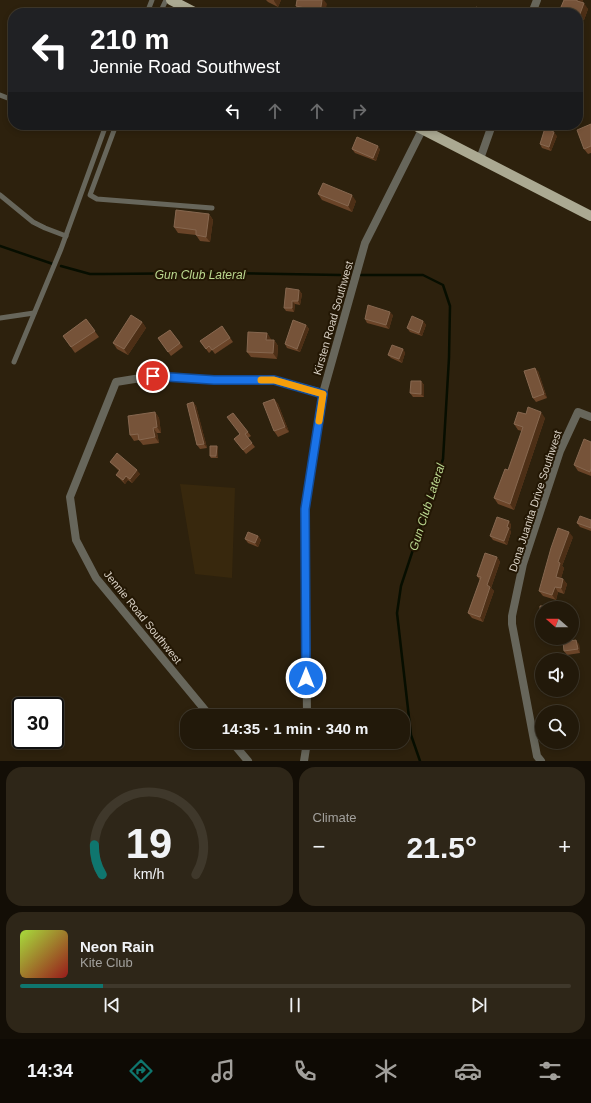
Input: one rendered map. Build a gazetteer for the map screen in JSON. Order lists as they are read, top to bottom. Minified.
{"streets":{"street":["Kirsten Road Southwest","Dona Juanita Drive Southwest","Jennie Road Southwest"]},"crossings":[["Kirsten Road Southwest","Jennie Road Southwest"]],"water":["Gun Club Lateral"],"north":"left","page":{"turn":["210 m","Jennie Road Southwest"],"limit":"30","trip":"14:35 · 1 min · 340 m","tile":"Climate","heat":["−","21.5°","+"],"song":["Neon Rain","Kite Club"],"tabs":"14:34","gauge":["19","km/h"]}}
